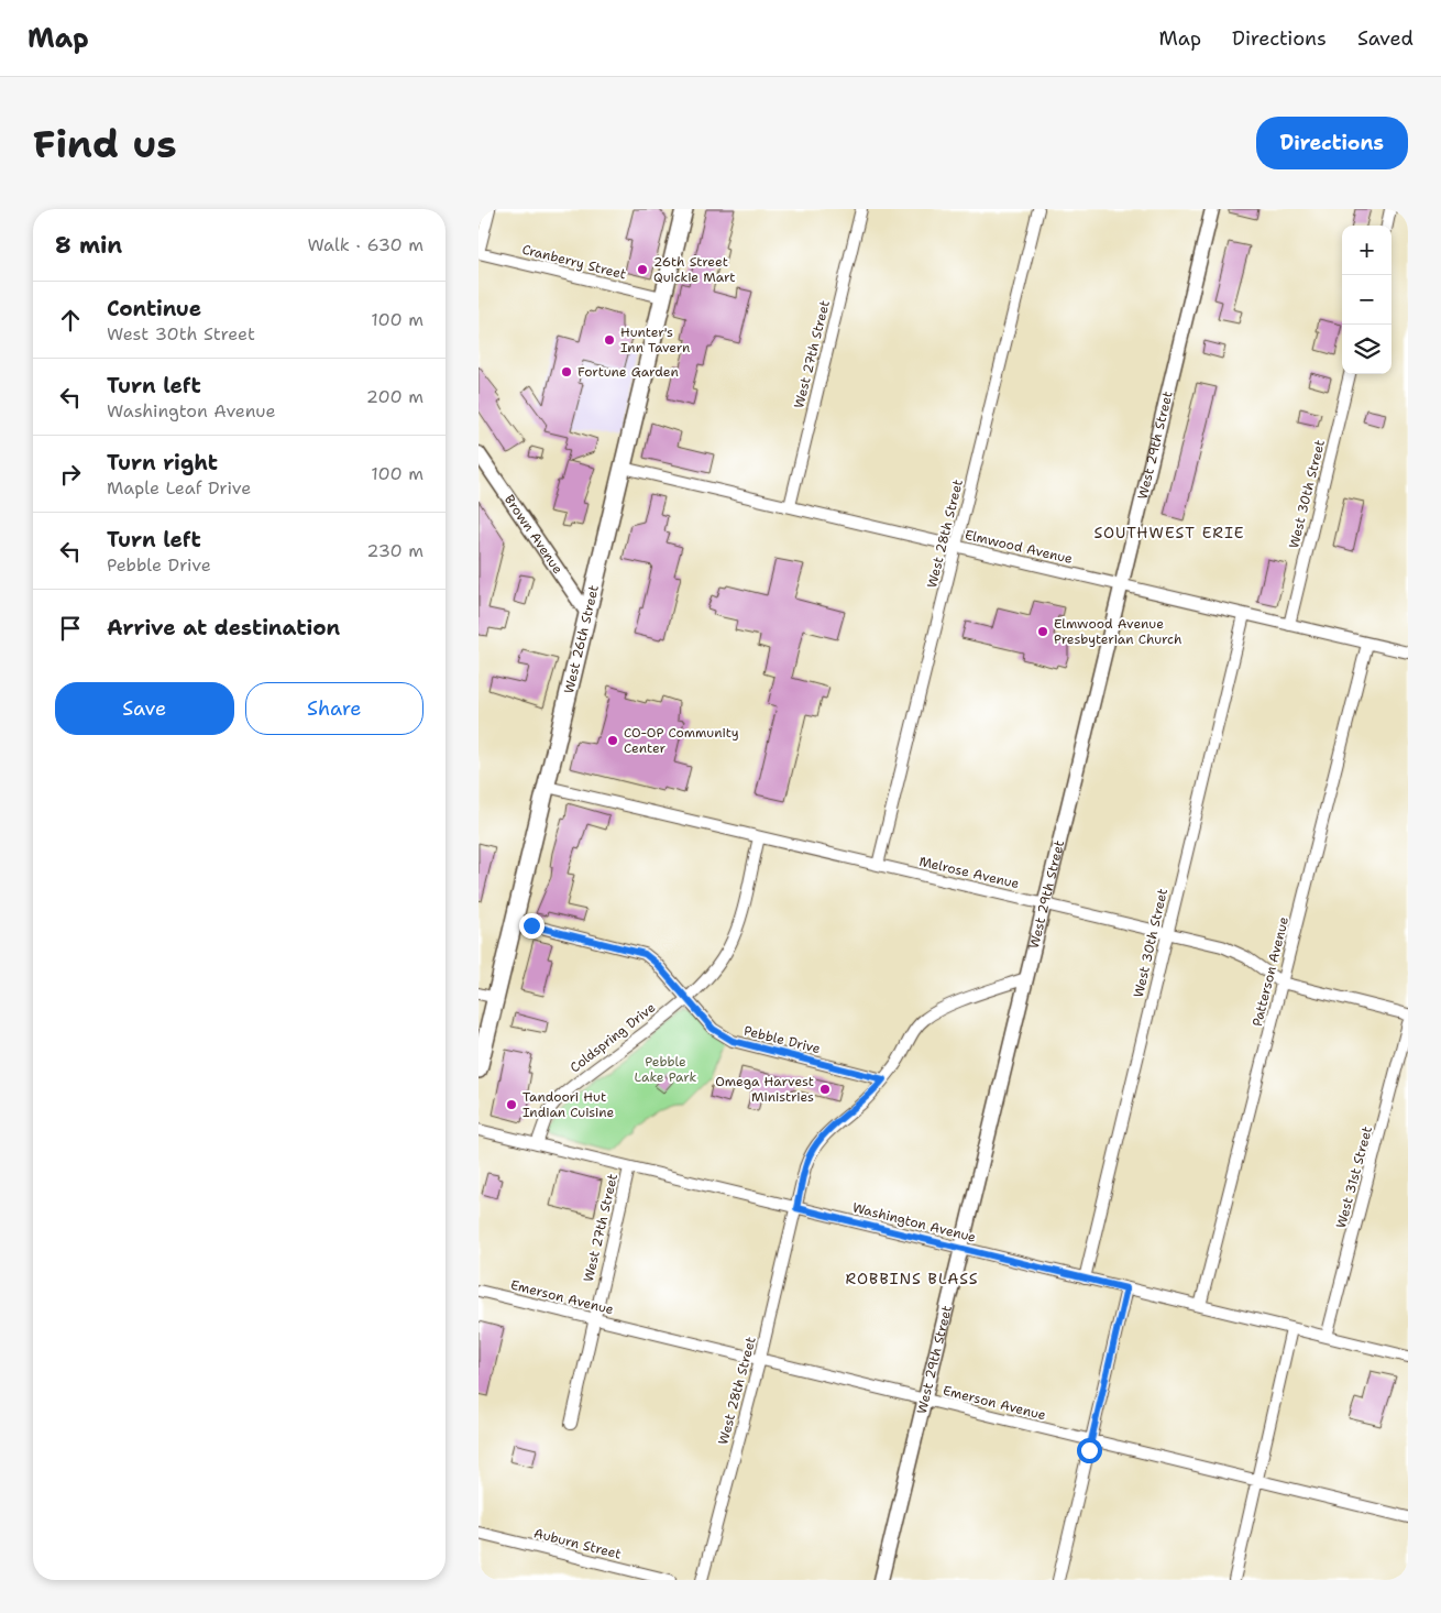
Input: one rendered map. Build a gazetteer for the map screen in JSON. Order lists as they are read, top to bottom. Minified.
{"streets":{"main road":["West 26th Street"],"street":["Cranberry Street","West 27th Street","West 29th Street","West 30th Street","West 28th Street","Brown Avenue","Elmwood Avenue","Melrose Avenue","Patterson Avenue","Coldspring Drive","Pebble Drive","West 31st Street","Washington Avenue","Emerson Avenue","Auburn Street"]},"crossings":[["Cranberry Street","West 26th Street"],["West 27th Street","Elmwood Avenue"],["West 27th Street","Washington Avenue"],["West 27th Street","Emerson Avenue"],["West 29th Street","West 28th Street"],["West 29th Street","Elmwood Avenue"],["West 29th Street","Melrose Avenue"],["West 29th Street","Washington Avenue"],["West 29th Street","Emerson Avenue"],["West 30th Street","Elmwood Avenue"],["West 30th Street","Melrose Avenue"],["West 30th Street","Washington Avenue"],["West 28th Street","Elmwood Avenue"],["West 28th Street","Melrose Avenue"],["West 28th Street","Pebble Drive"],["West 28th Street","Washington Avenue"],["West 28th Street","Emerson Avenue"],["Brown Avenue","West 26th Street"],["Elmwood Avenue","West 26th Street"],["Elmwood Avenue","Patterson Avenue"],["West 26th Street","Melrose Avenue"],["West 26th Street","Pebble Drive"],["Melrose Avenue","Patterson Avenue"],["Melrose Avenue","Coldspring Drive"],["Patterson Avenue","Washington Avenue"],["Coldspring Drive","Pebble Drive"],["Coldspring Drive","Washington Avenue"],["West 31st Street","Washington Avenue"]],"districts":["SOUTHWEST ERIE","ROBBINS BLASS"],"parks":["Pebble Lake Park"],"places":["26th Street Quickie Mart","Hunter's Inn Tavern","Fortune Garden","Elmwood Avenue Presbyterian Church","CO-OP Community Center","Omega Harvest Ministries","Tandoori Hut Indian Cuisine"],"page":{"header":"Map","nav":["Map","Directions","Saved"],"buttons":["Directions",["Save","Share"]],"title":"Find us","heading":["8 min","Walk · 630 m"],"map_buttons":["+","−"],"list":[["Continue","West 30th Street","100 m"],["Turn left","Washington Avenue","200 m"],["Turn right","Maple Leaf Drive","100 m"],["Turn left","Pebble Drive","230 m"],"Arrive at destination"]}}
